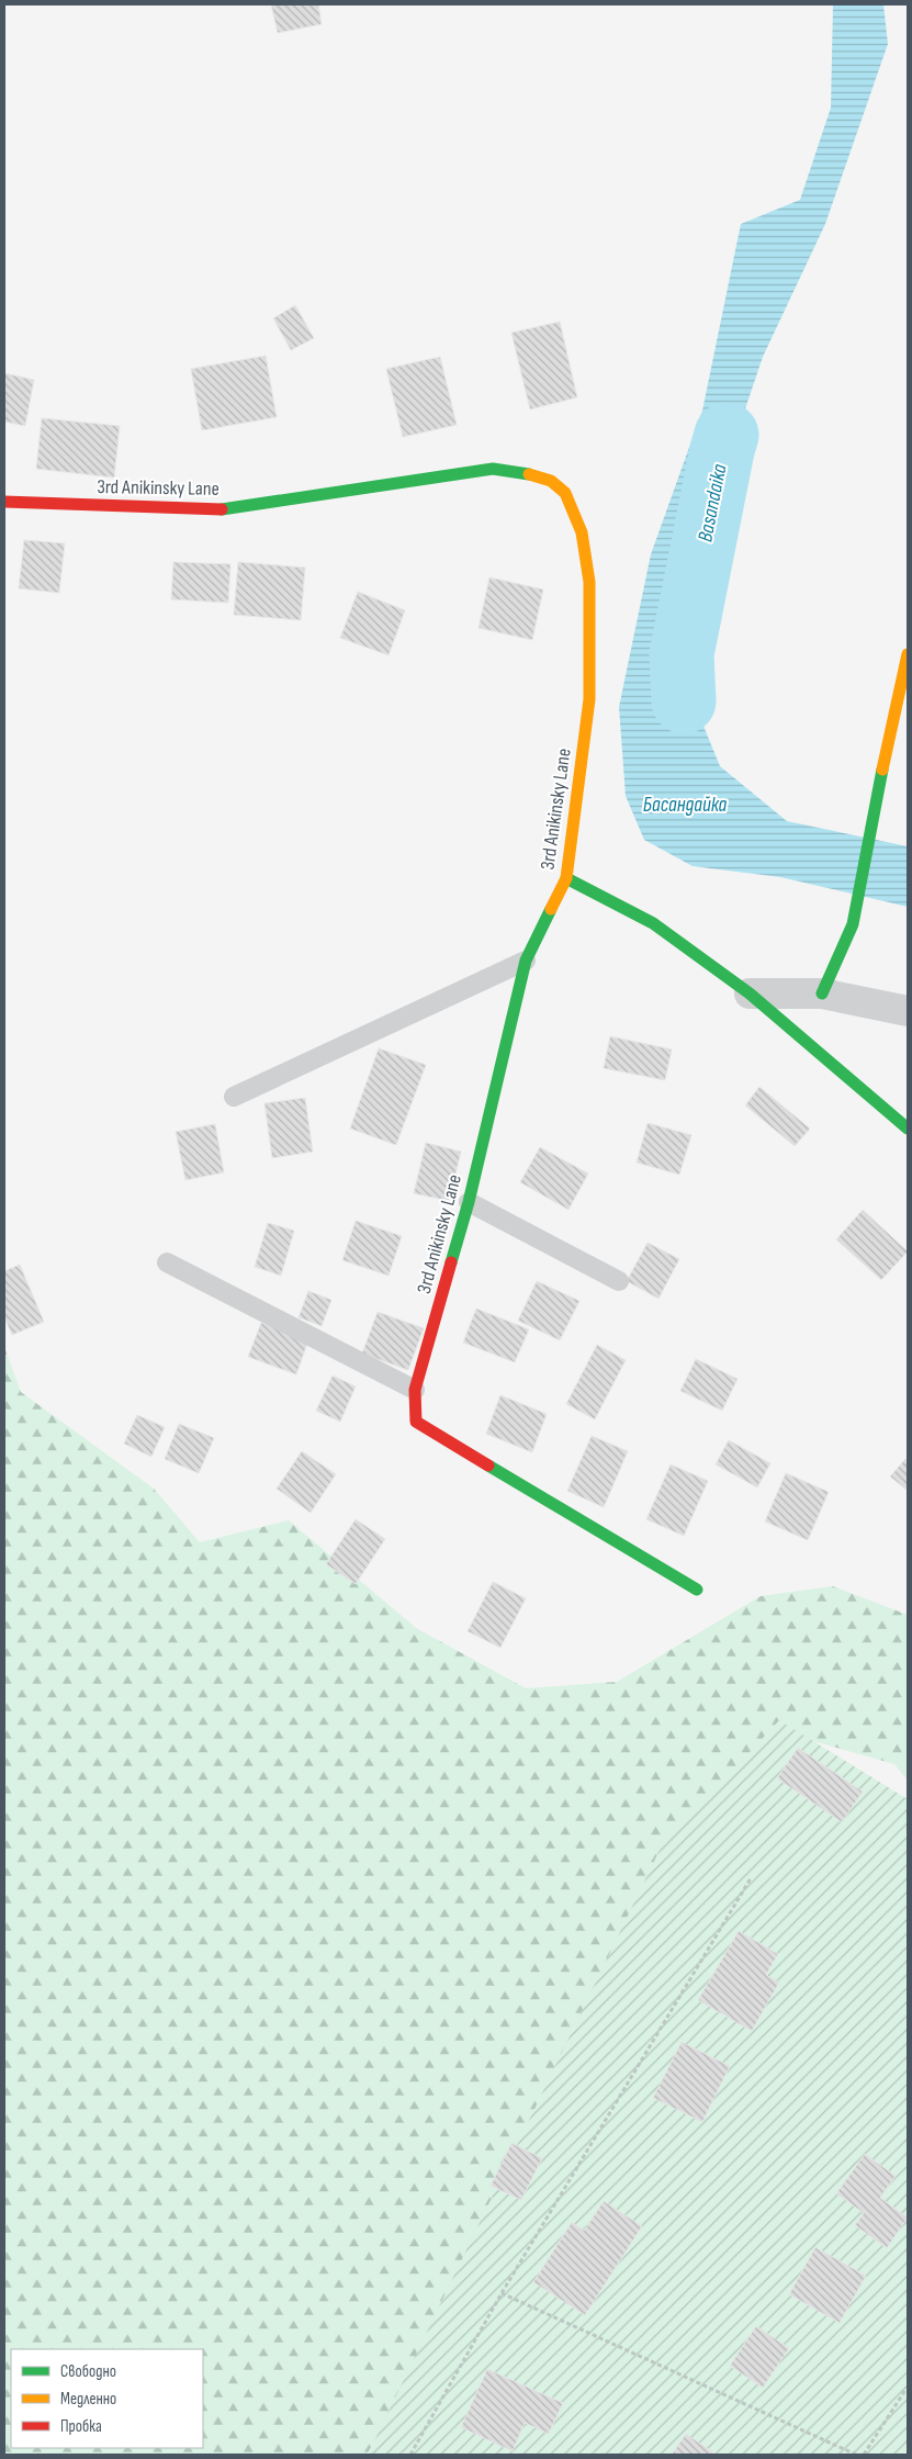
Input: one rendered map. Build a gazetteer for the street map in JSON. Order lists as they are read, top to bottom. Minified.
{"streets":{"street":["3rd Anikinsky Lane"]},"water":["Basandaika","Басандайка"],"legend":["Свободно","Медленно","Пробка"]}
